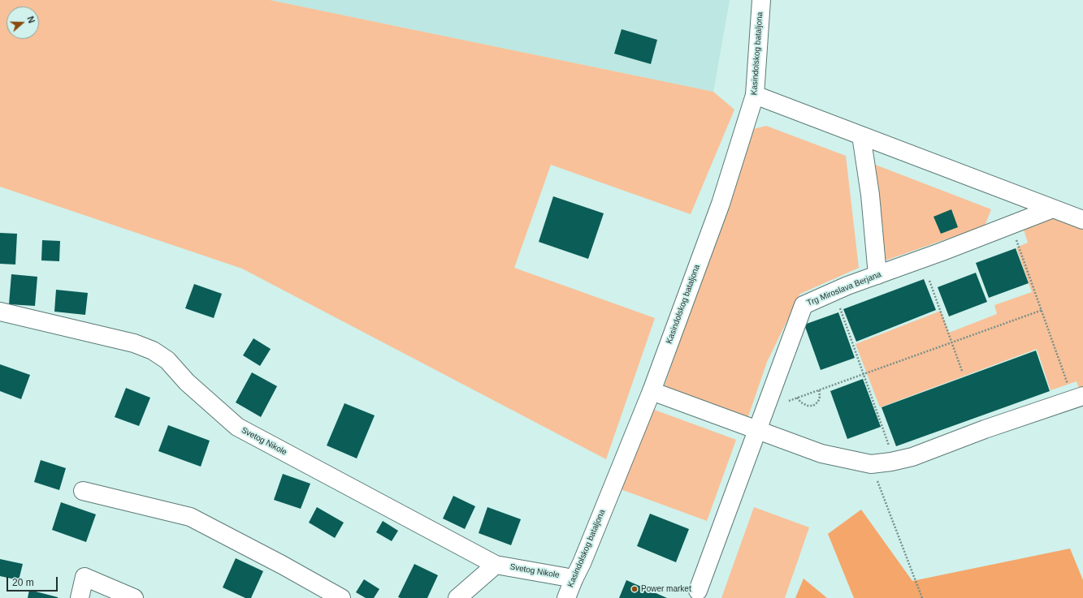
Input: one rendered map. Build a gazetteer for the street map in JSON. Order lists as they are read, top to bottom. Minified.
{"streets":{"street":["Kasindolskog bataljona","Trg Miroslava Berjana","Svetog Nikole"]},"crossings":[["Kasindolskog bataljona","Svetog Nikole"]],"places":["Power market"],"scale_bar":"20 m","north":"right"}
